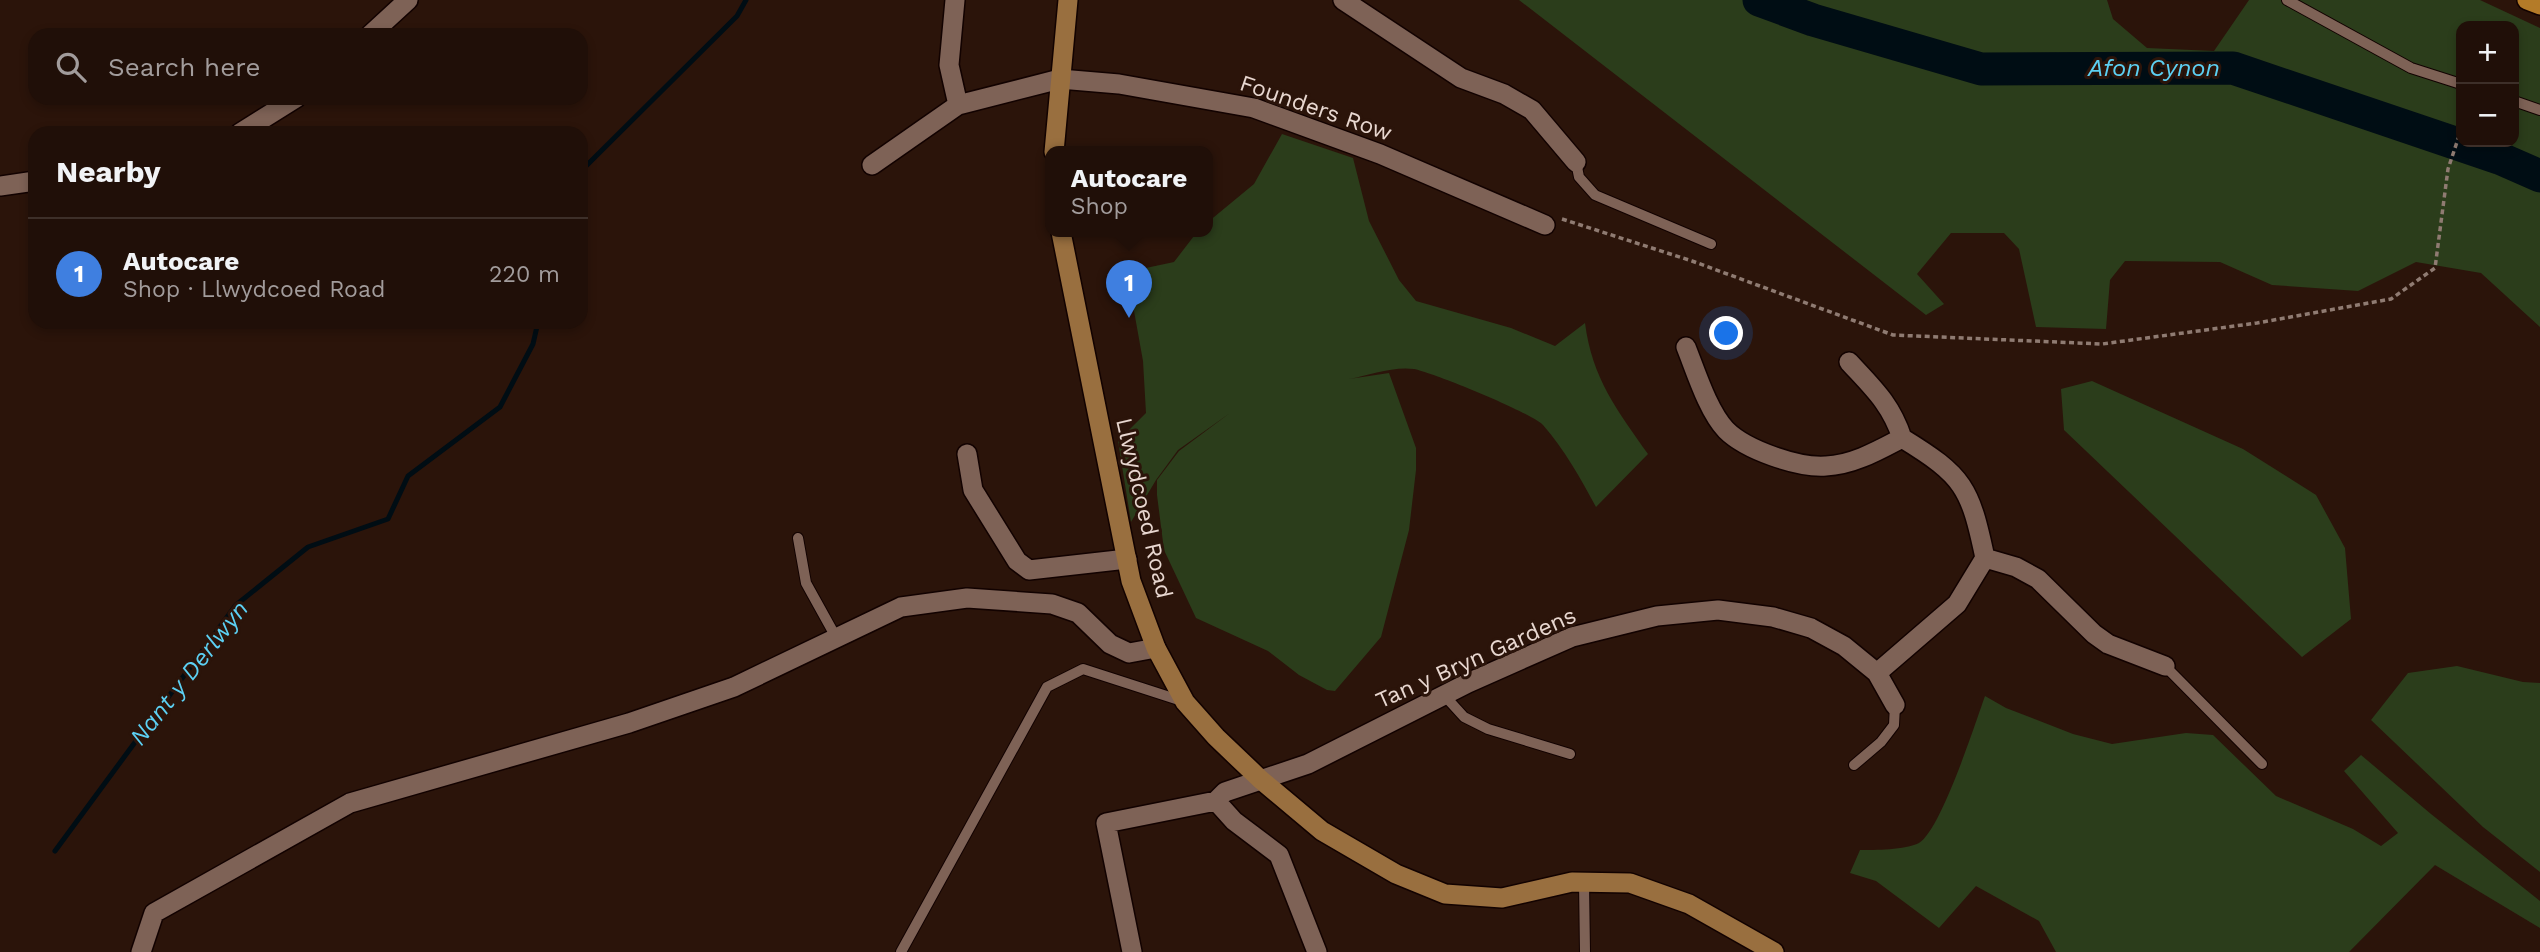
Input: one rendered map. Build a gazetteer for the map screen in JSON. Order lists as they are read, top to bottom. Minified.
{"streets":{"main road":["Llwydcoed Road"],"street":["Founders Row","Tan y Bryn Gardens"]},"crossings":[["Llwydcoed Road","Tan y Bryn Gardens"]],"water":["Afon Cynon","Nant y Derlwyn"],"page":{"map_buttons":["+","−"],"search":"Search here","heading":"Nearby","popup":["Autocare","Shop"],"list":[{"mark":"1","name":"Autocare","note":"Shop · Llwydcoed Road","value":"220 m"}],"pins":"1"}}
